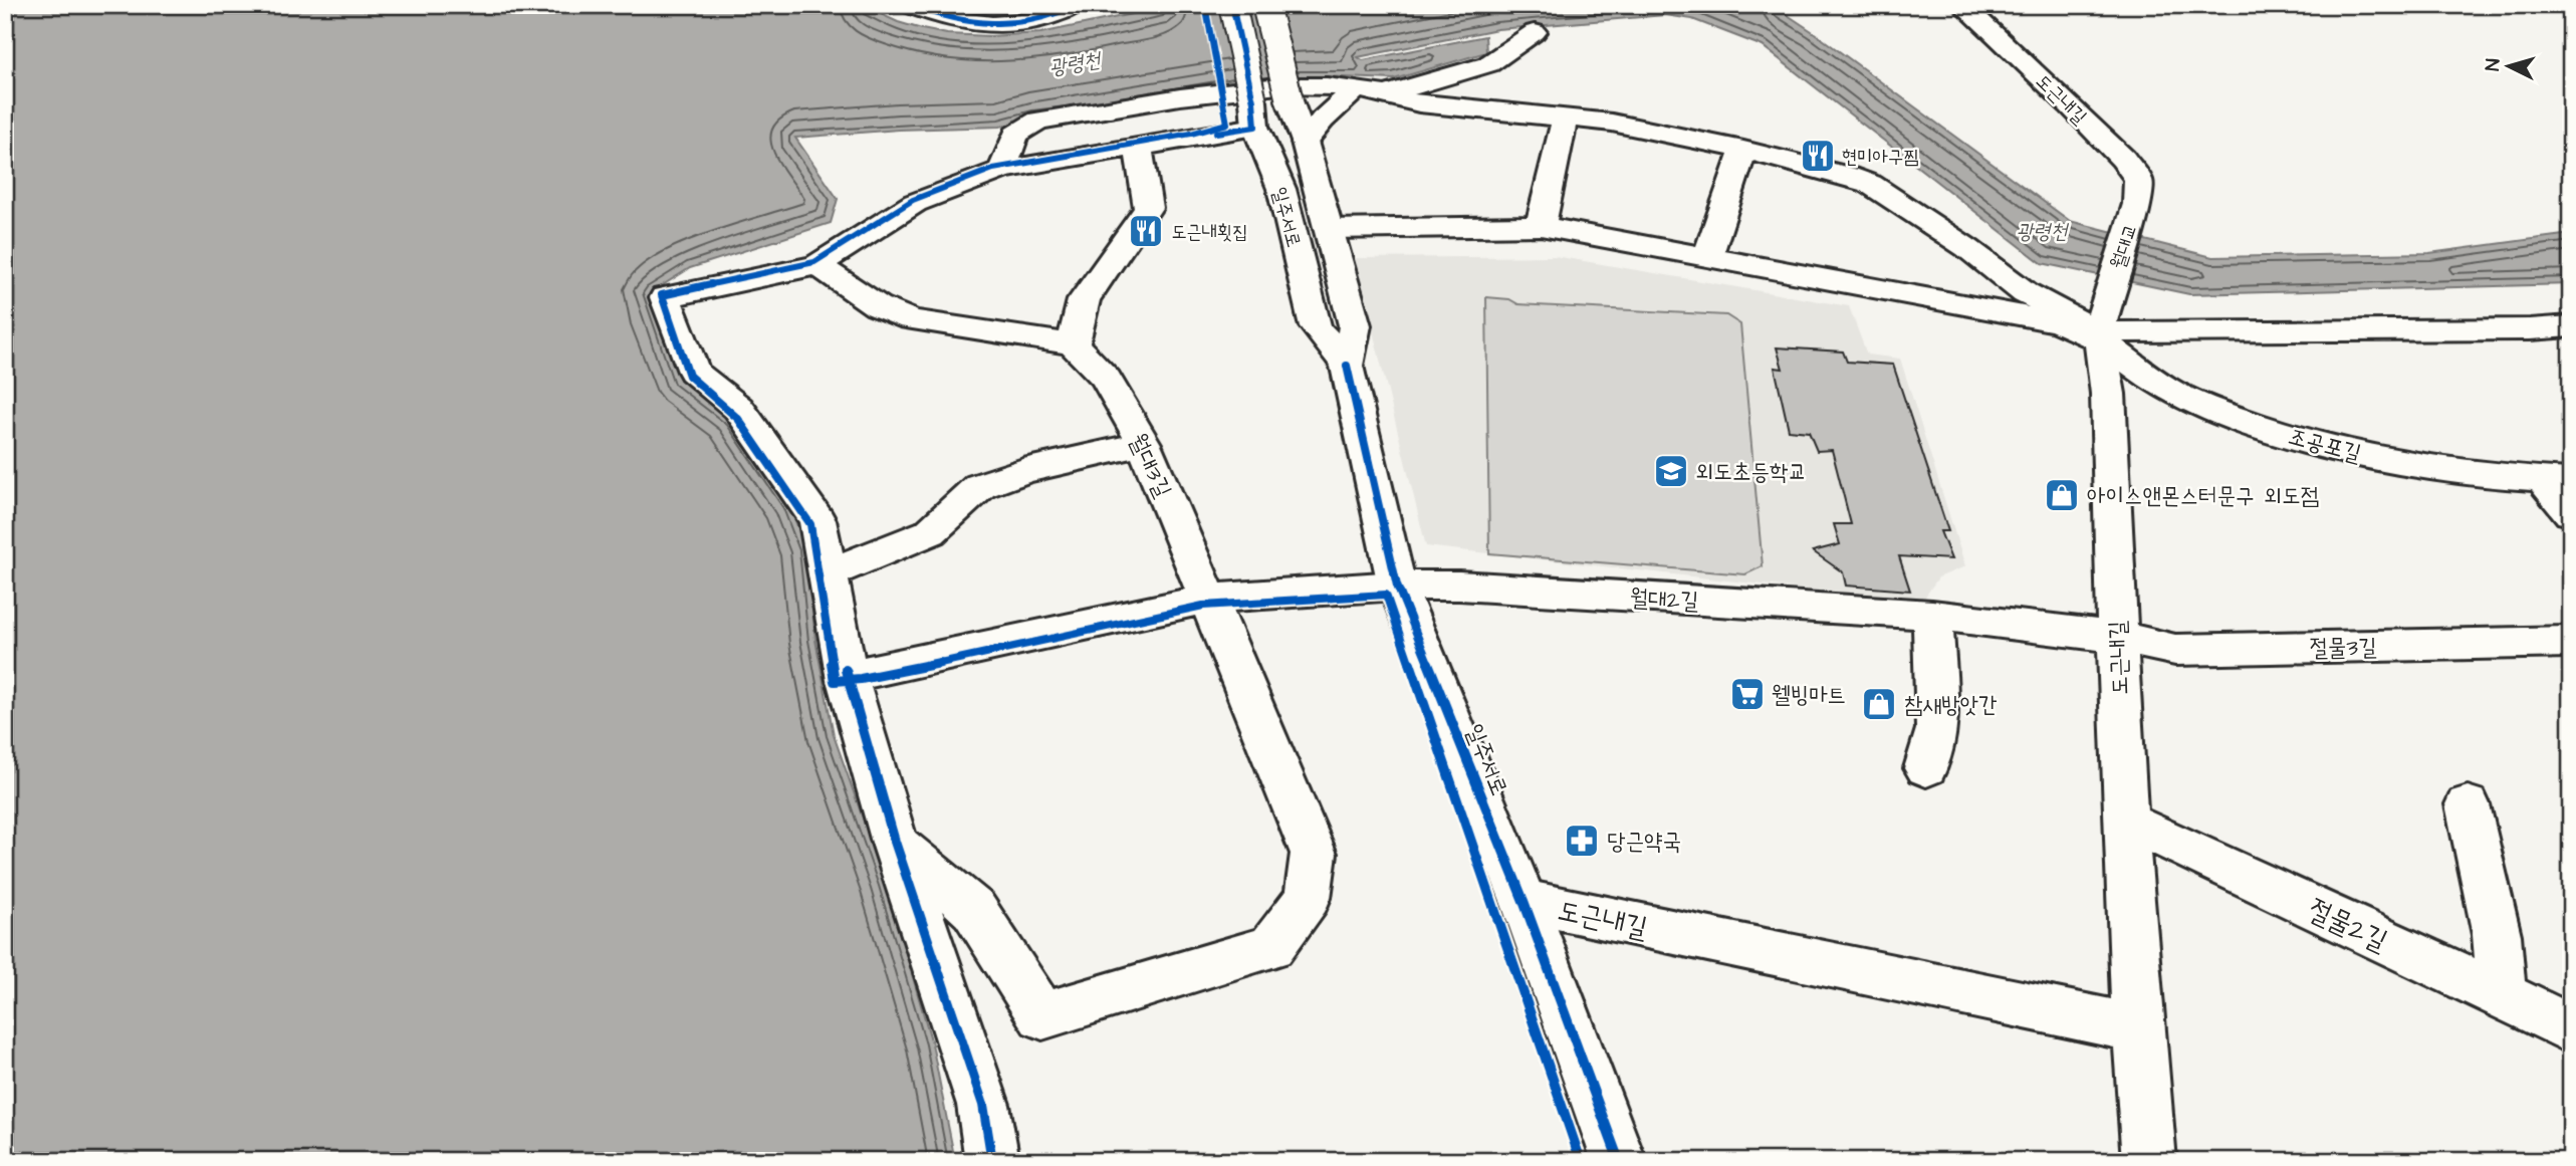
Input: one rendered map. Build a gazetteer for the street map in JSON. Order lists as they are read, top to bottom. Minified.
{"streets":{"street":["도근내길","일주서로","월대교","조공포길","월대3길","월대2길","절물3길","절물2길"]},"crossings":[["도근내길","일주서로"],["도근내길","월대교"],["도근내길","조공포길"],["도근내길","월대2길"],["도근내길","절물3길"],["도근내길","절물2길"],["일주서로","월대2길"],["월대3길","월대2길"],["월대2길","절물3길"]],"water":["광령천"],"places":{"restaurant":["현미아구찜","도근내횟집"],"school or university":["외도초등학교"],"shop":["아이스앤몬스터문구 외도점","참새방앗간"],"supermarket":["웰빙마트"],"pharmacy":["당근약국"]},"north":"left"}
